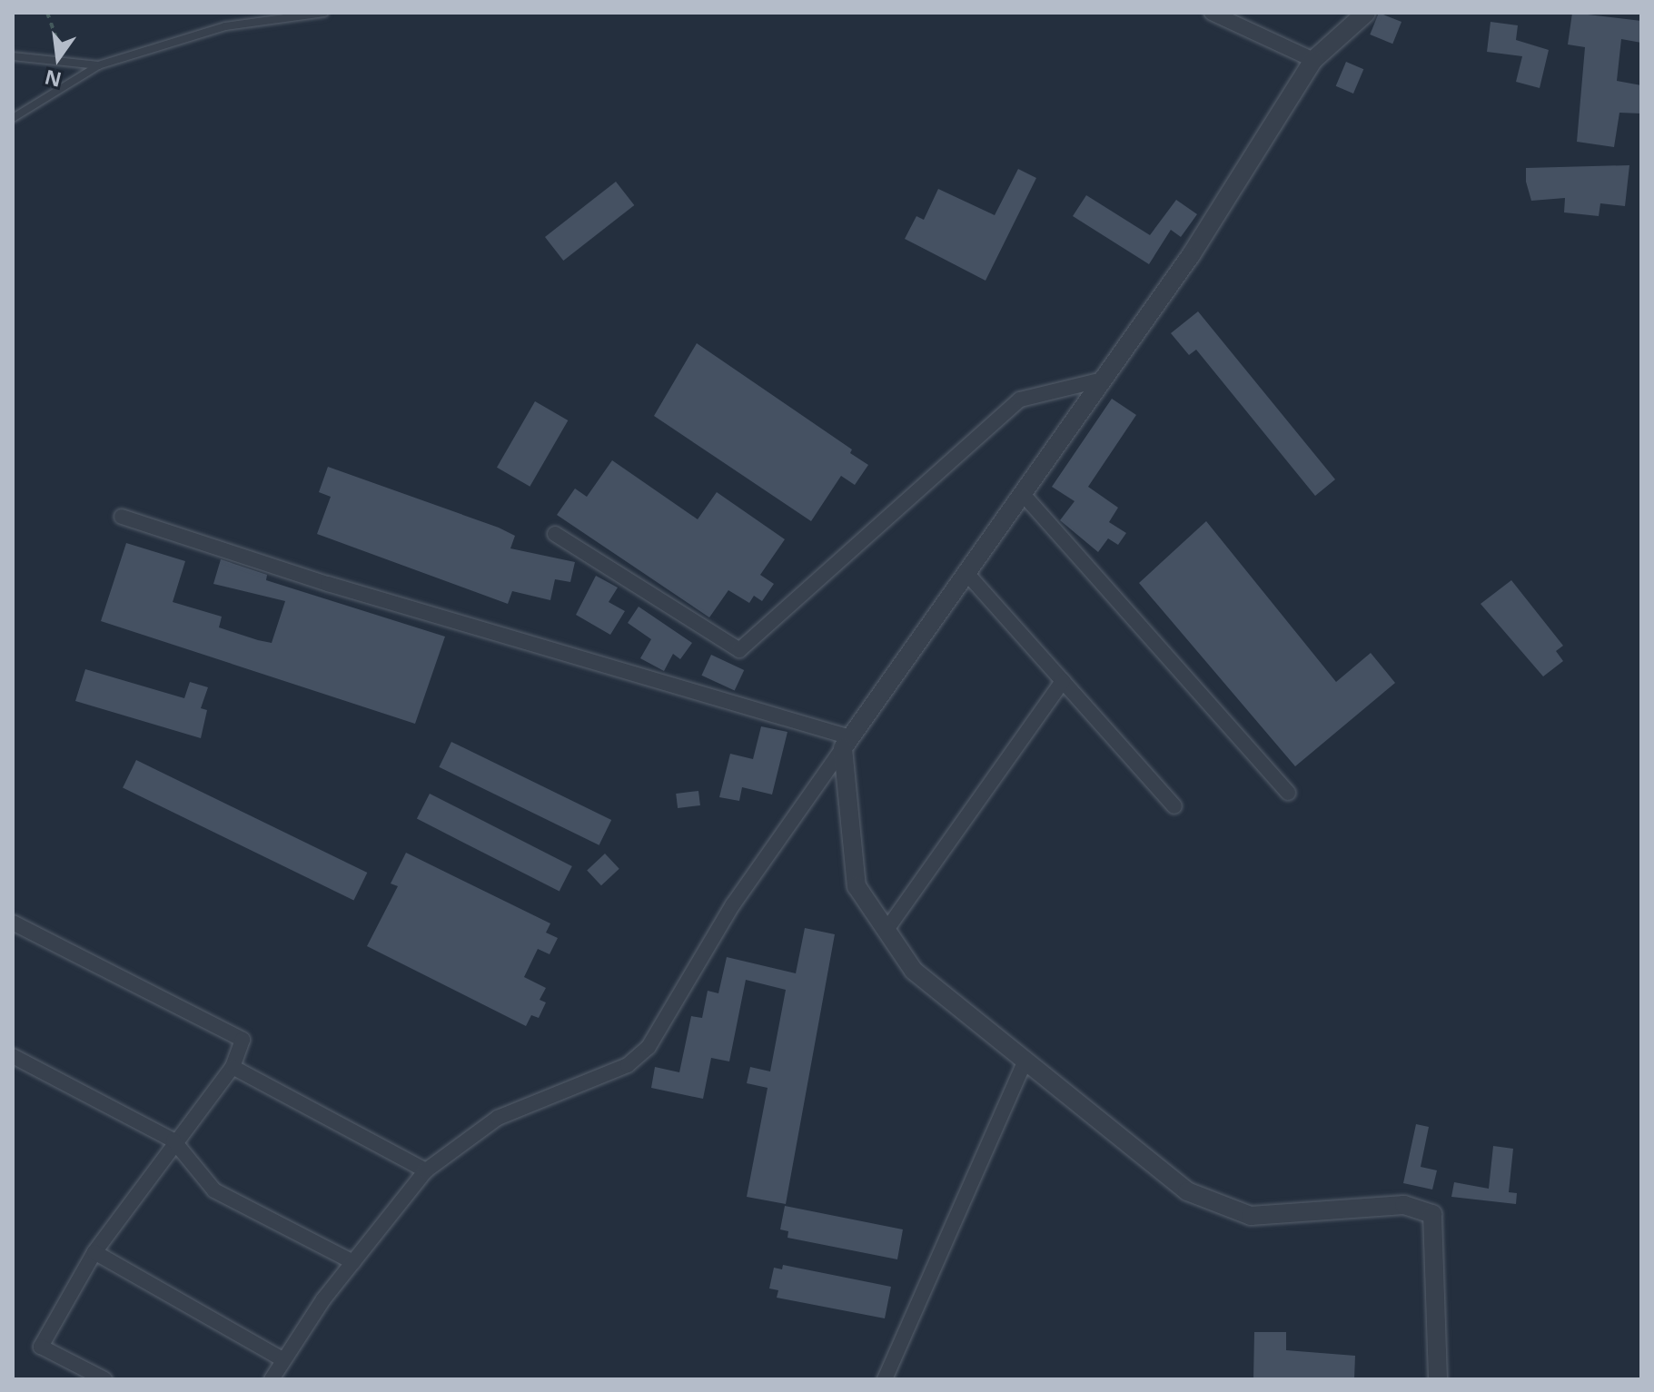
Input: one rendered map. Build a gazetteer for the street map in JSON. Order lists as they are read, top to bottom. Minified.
{"north":"bottom"}
